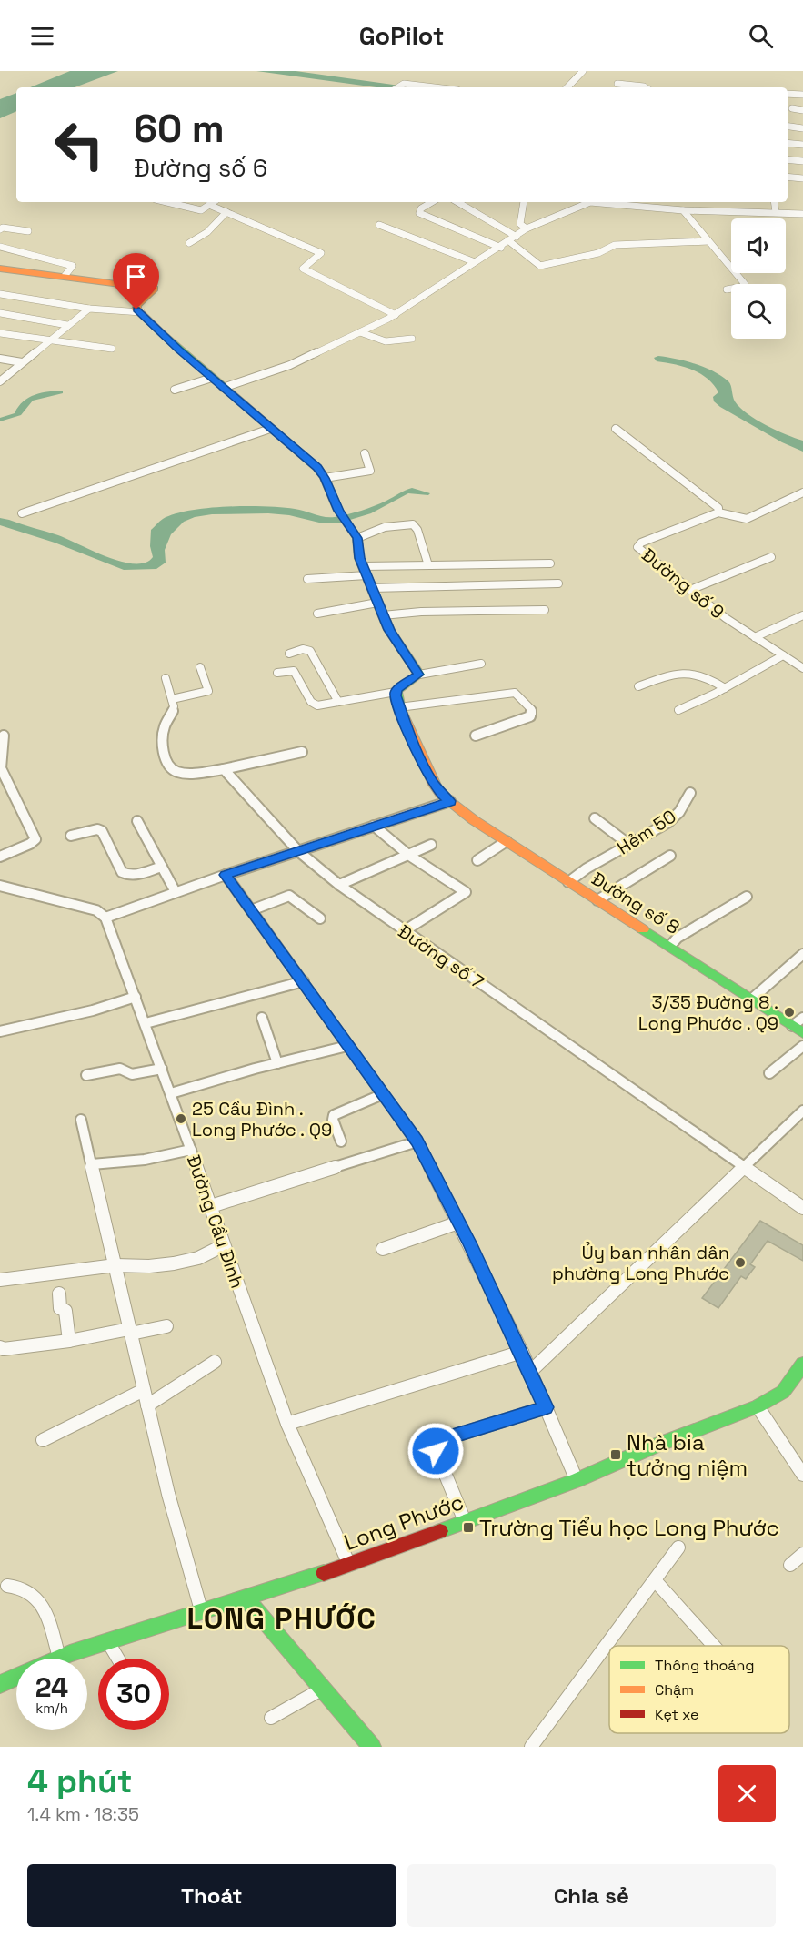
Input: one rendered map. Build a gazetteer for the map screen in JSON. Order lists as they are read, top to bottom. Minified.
{"streets":{"street":["Đường số 9","Hẻm 50","Đường số 8","Đường số 7","Đường Cầu Đình","Long Phước"]},"crossings":[["Hẻm 50","Đường số 8"],["Đường Cầu Đình","Long Phước"]],"districts":["LONG PHƯỚC"],"places":{"other":["3/35 Đường 8 . Long Phước . Q9","25 Cầu Đình . Long Phước . Q9","Ủy ban nhân dân phường Long Phước"],"transit":["Nhà bia tưởng niệm","Trường Tiểu học Long Phước"]},"legend":["Thông thoáng","Chậm","Kẹt xe"],"page":{"header":"GoPilot","turn":["60 m","Đường số 6"],"speed":"24 km/h","limit":"30","heading":["4 phút","1.4 km · 18:35"],"buttons":["Thoát","Chia sẻ"]}}
